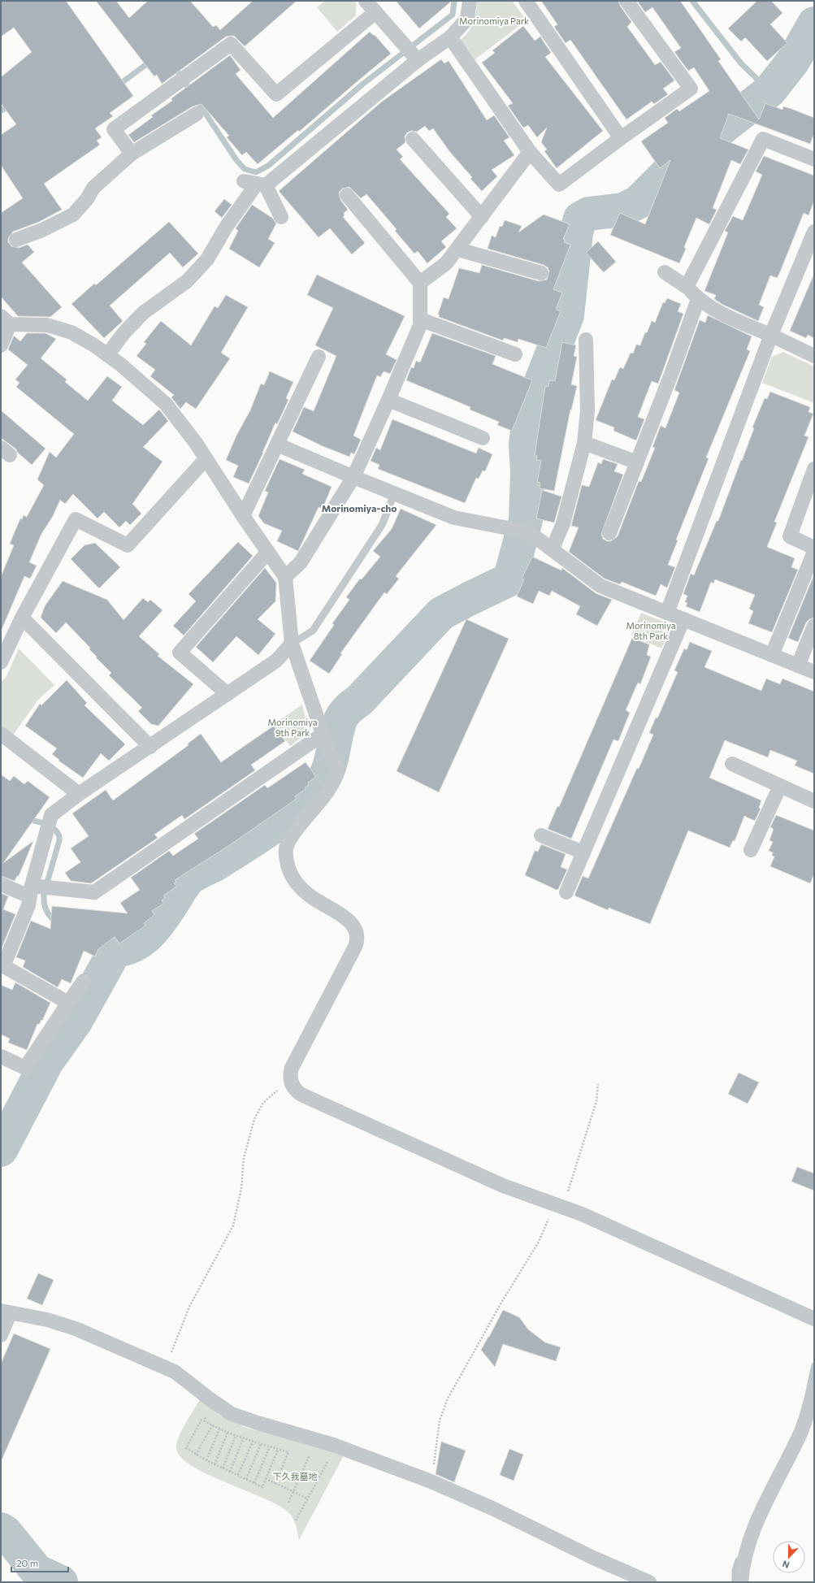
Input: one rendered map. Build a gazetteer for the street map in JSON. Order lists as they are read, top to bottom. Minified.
{"districts":["Morinomiya-cho"],"parks":["Morinomiya Park","Morinomiya 8th Park","Morinomiya 9th Park","下久我墓地"],"scale_bar":"20 m","north":"bottom"}
